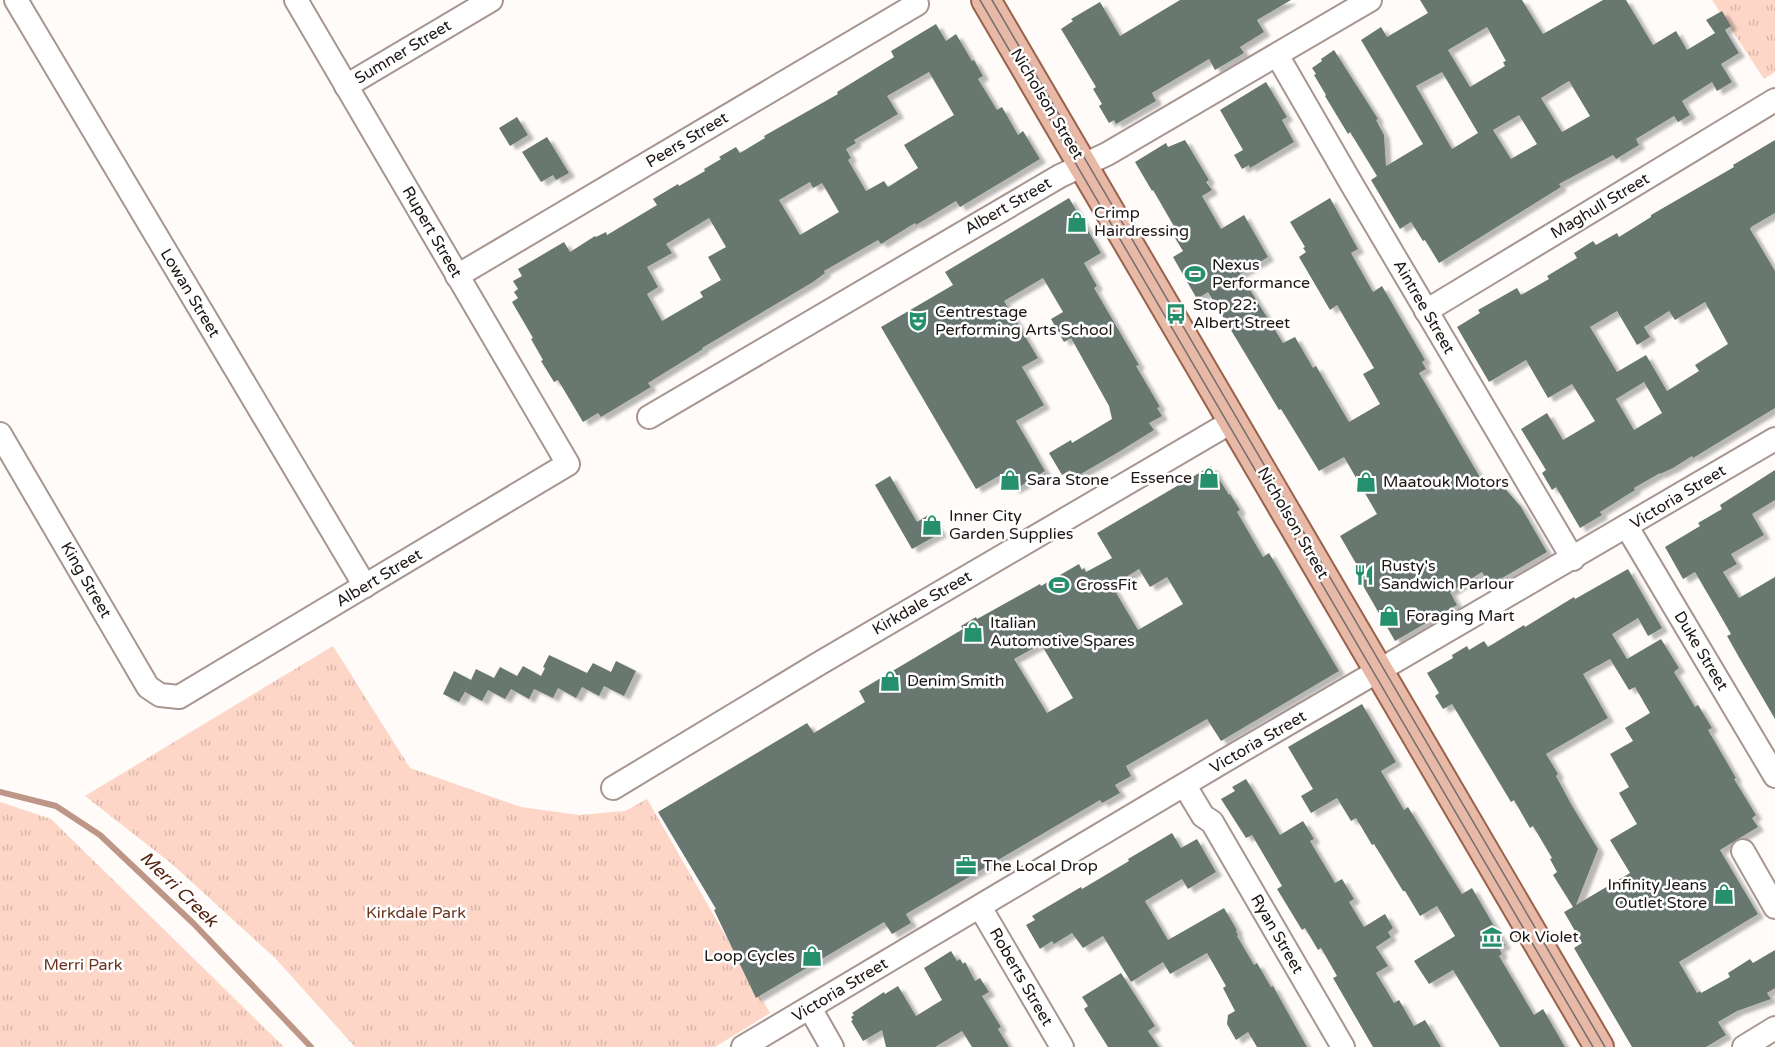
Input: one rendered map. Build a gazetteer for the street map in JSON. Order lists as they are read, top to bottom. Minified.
{"streets":{"main road":["Nicholson Street"],"street":["Sumner Street","Peers Street","Albert Street","Maghull Street","Rupert Street","Lowan Street","Aintree Street","Victoria Street","King Street","Kirkdale Street","Duke Street","Ryan Street","Roberts Street"]},"crossings":[["Sumner Street","Rupert Street"],["Nicholson Street","Albert Street"],["Nicholson Street","Victoria Street"],["Nicholson Street","Kirkdale Street"],["Peers Street","Rupert Street"],["Albert Street","Rupert Street"],["Albert Street","Lowan Street"],["Albert Street","Aintree Street"],["Albert Street","King Street"],["Maghull Street","Aintree Street"],["Aintree Street","Victoria Street"],["Victoria Street","Duke Street"],["Victoria Street","Ryan Street"],["Victoria Street","Roberts Street"]],"water":["Merri Creek"],"parks":["Kirkdale Park","Merri Park"],"places":{"shop":["Crimp Hairdressing","Essence","Sara Stone","Maatouk Motors","Inner City Garden Supplies","Foraging Mart","Italian Automotive Spares","Denim Smith","Infinity Jeans Outlet Store","Loop Cycles"],"sports":["Nexus Performance","CrossFit"],"bus stop":["Stop 22: Albert Street"],"theatre":["Centrestage Performing Arts School"],"restaurant":["Rusty's Sandwich Parlour"],"office":["The Local Drop"],"museum":["Ok Violet"]}}
